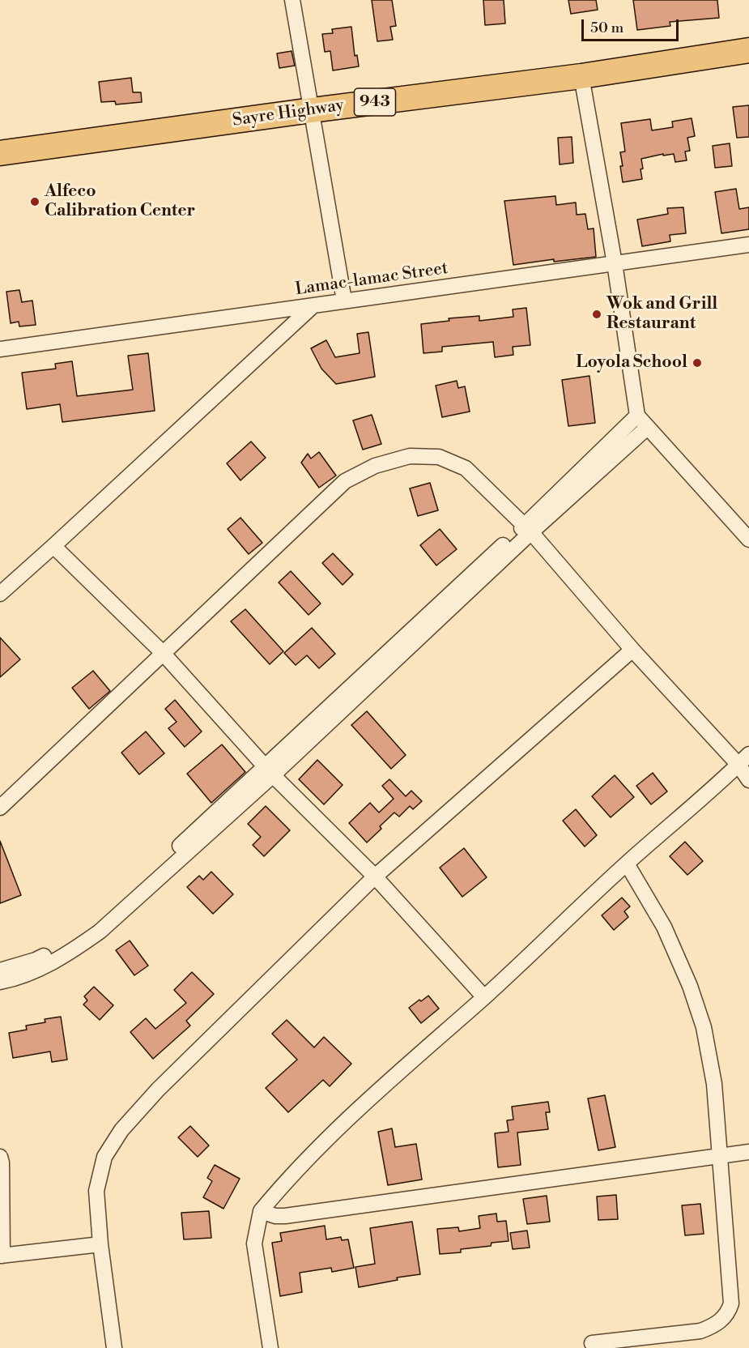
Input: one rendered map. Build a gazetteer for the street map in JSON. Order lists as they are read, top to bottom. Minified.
{"streets":{"highway":["943","Sayre Highway"],"street":["Lamac-lamac Street"]},"places":["Alfeco Calibration Center","Wok and Grill Restaurant","Loyola School"],"scale_bar":"50 m"}
